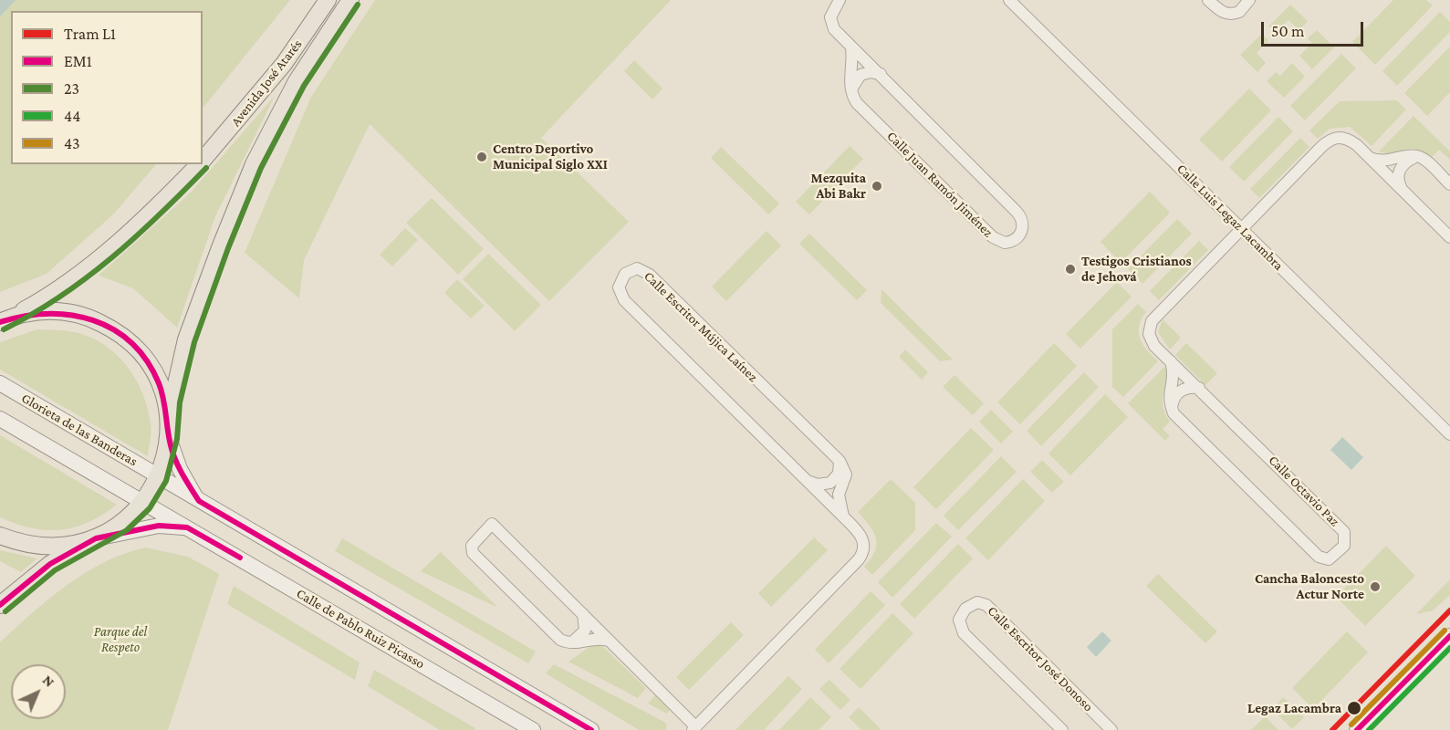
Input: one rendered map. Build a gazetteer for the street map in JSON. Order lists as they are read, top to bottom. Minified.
{"streets":{"main road":["Avenida José Atarés","Glorieta de las Banderas","Calle de Pablo Ruiz Picasso"],"street":["Calle Juan Ramón Jiménez","Calle Luis Legaz Lacambra","Calle Escritor Mújica Laínez","Calle Octavio Paz","Calle Escritor José Donoso"]},"crossings":[["Calle Luis Legaz Lacambra","Calle Octavio Paz"]],"parks":["Parque del Respeto"],"places":["Centro Deportivo Municipal Siglo XXI","Mezquita Abi Bakr","Testigos Cristianos de Jehová","Cancha Baloncesto Actur Norte","Legaz Lacambra"],"lines":["transit line 23","transit line EM1","tram line L1","transit line 43","transit line 44"],"legend":["Tram L1","EM1","23","44","43"],"scale_bar":"50 m","north":"top right"}
